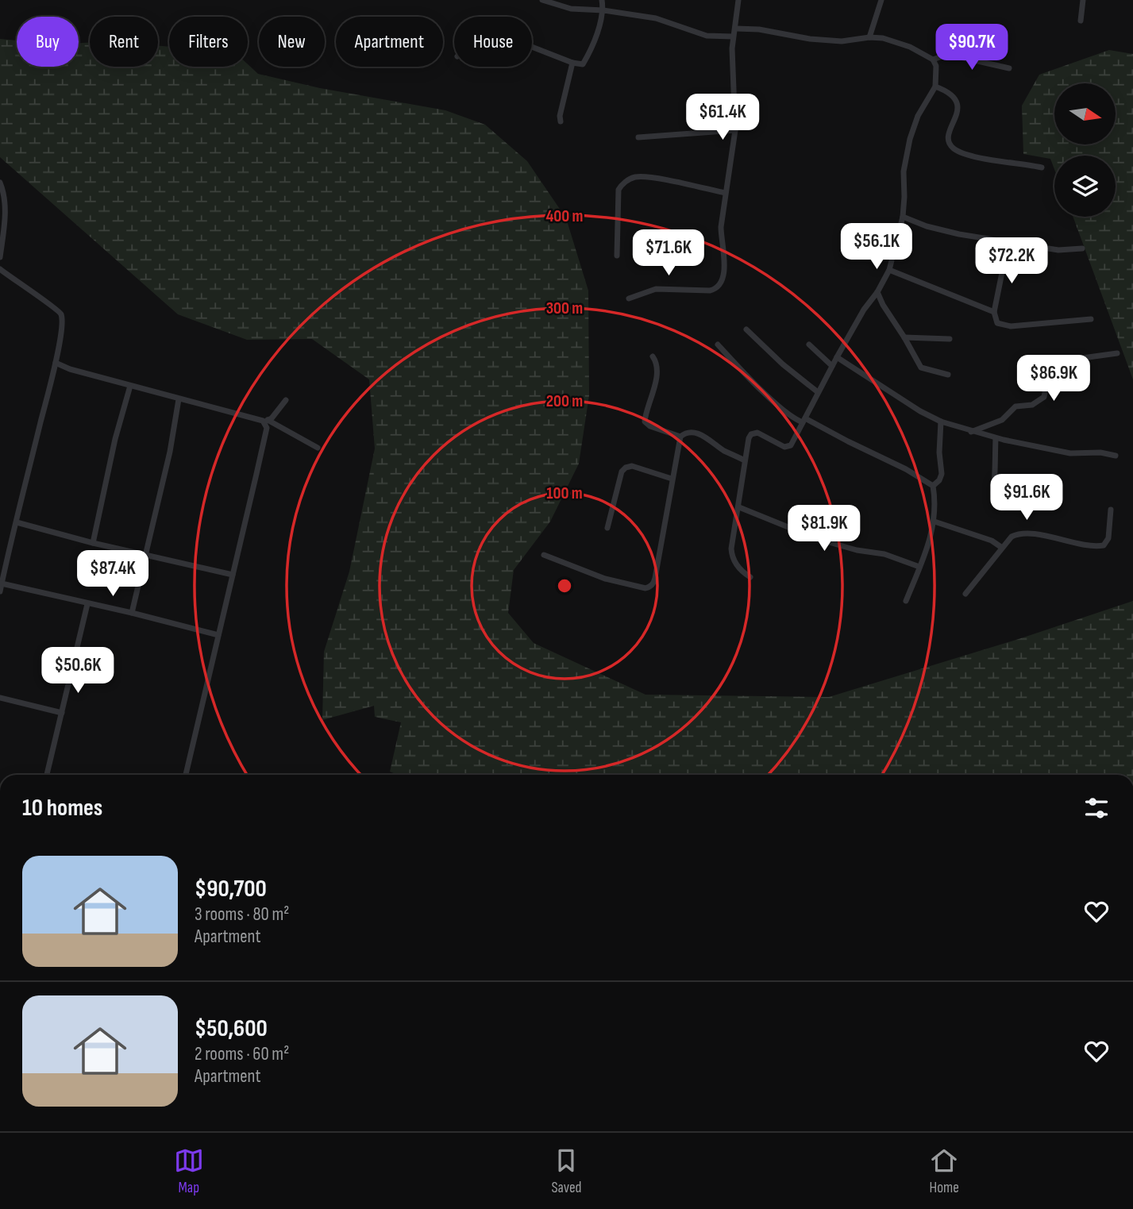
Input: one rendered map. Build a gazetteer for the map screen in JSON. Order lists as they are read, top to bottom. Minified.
{"north":"right","page":{"chip":["Buy","Rent","Filters","New","Apartment","House"],"price":["$90.7K","$61.4K","$56.1K","$71.6K","$72.2K","$86.9K","$91.6K","$81.9K","$87.4K","$50.6K"],"heading":"10 homes","list":[{"name":"$90,700","note":"3 rooms · 80 m² · Apartment"},{"name":"$50,600","note":"2 rooms · 60 m² · Apartment"}],"tabs":["Map","Saved","Home"]},"rings":["400 m","300 m","200 m","100 m"]}
